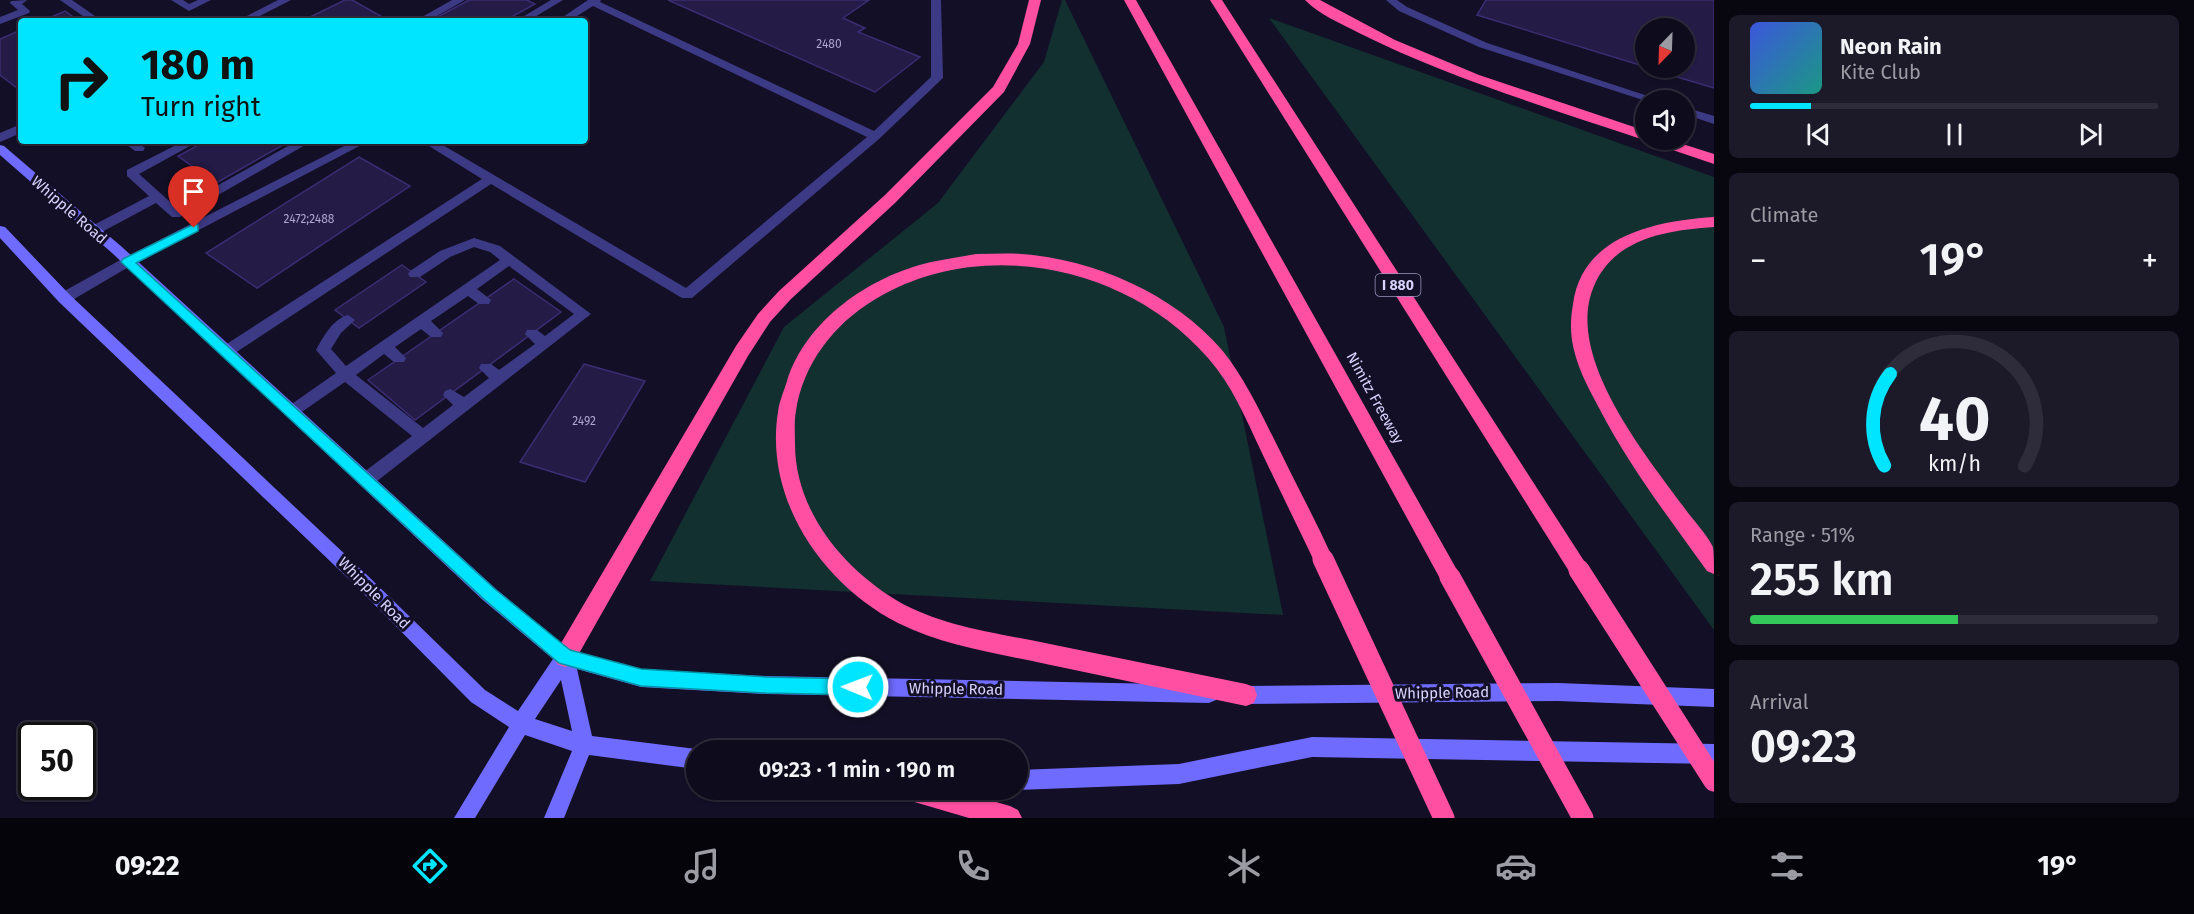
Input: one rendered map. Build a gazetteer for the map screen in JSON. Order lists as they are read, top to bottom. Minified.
{"streets":{"highway":["I 880","Nimitz Freeway"],"main road":["Whipple Road"]},"house_numbers":["2480","2472;2488","2492"],"north":"bottom left","page":{"turn":["180 m","Turn right"],"song":["Neon Rain","Kite Club"],"tile":["Climate",["Range · 51%","255 km"],["Arrival","09:23"]],"heat":["−","19°","+"],"limit":"50","trip":"09:23 · 1 min · 190 m","tabs":["09:22","19°"],"gauge":["40","km/h"]}}
